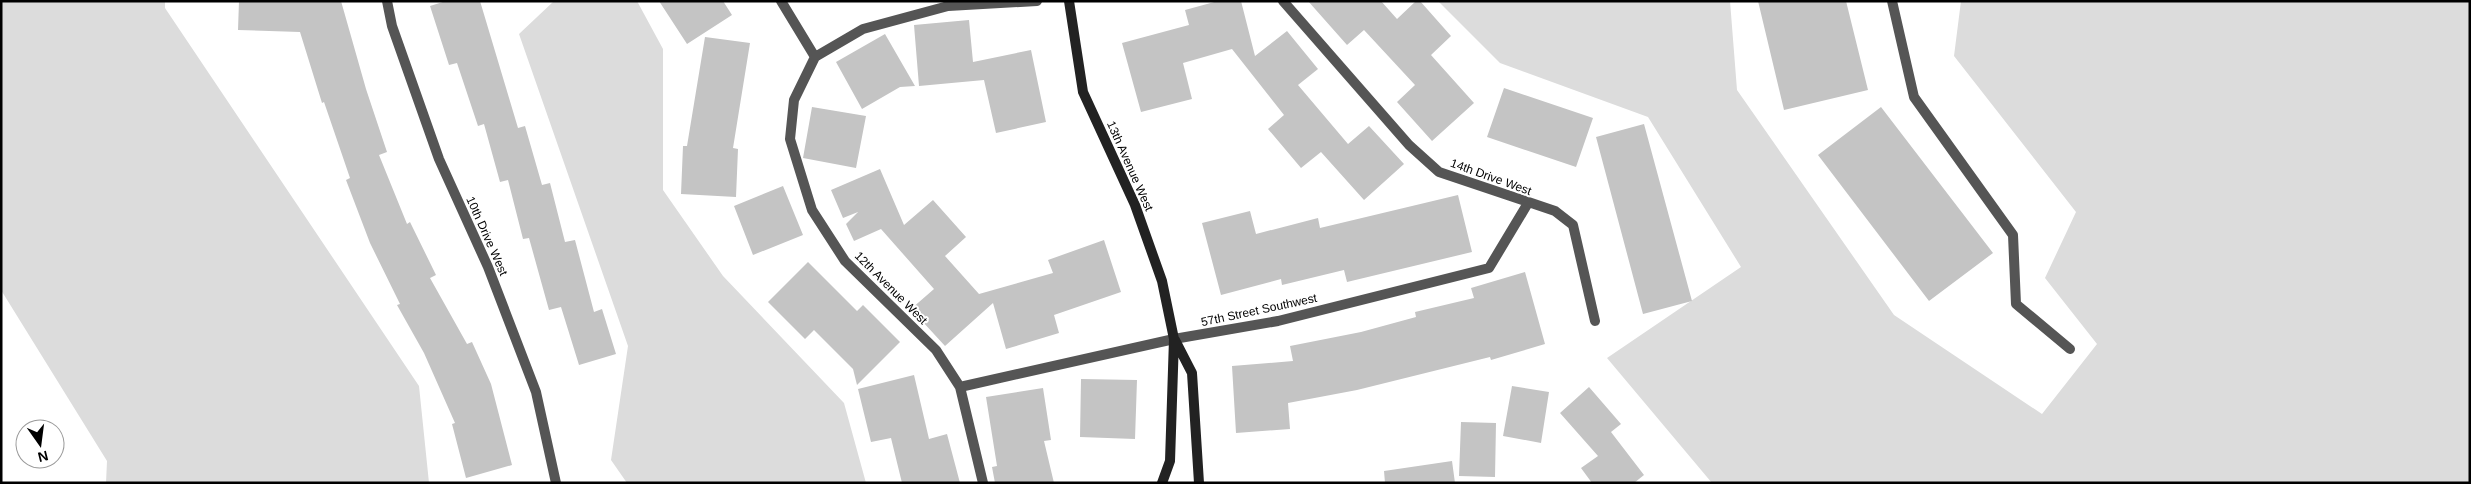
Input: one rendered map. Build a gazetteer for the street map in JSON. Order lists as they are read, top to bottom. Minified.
{"streets":{"street":["13th Avenue West","14th Drive West","10th Drive West","12th Avenue West","57th Street Southwest"]},"crossings":[["13th Avenue West","57th Street Southwest"],["14th Drive West","57th Street Southwest"],["12th Avenue West","57th Street Southwest"]],"north":"bottom"}
